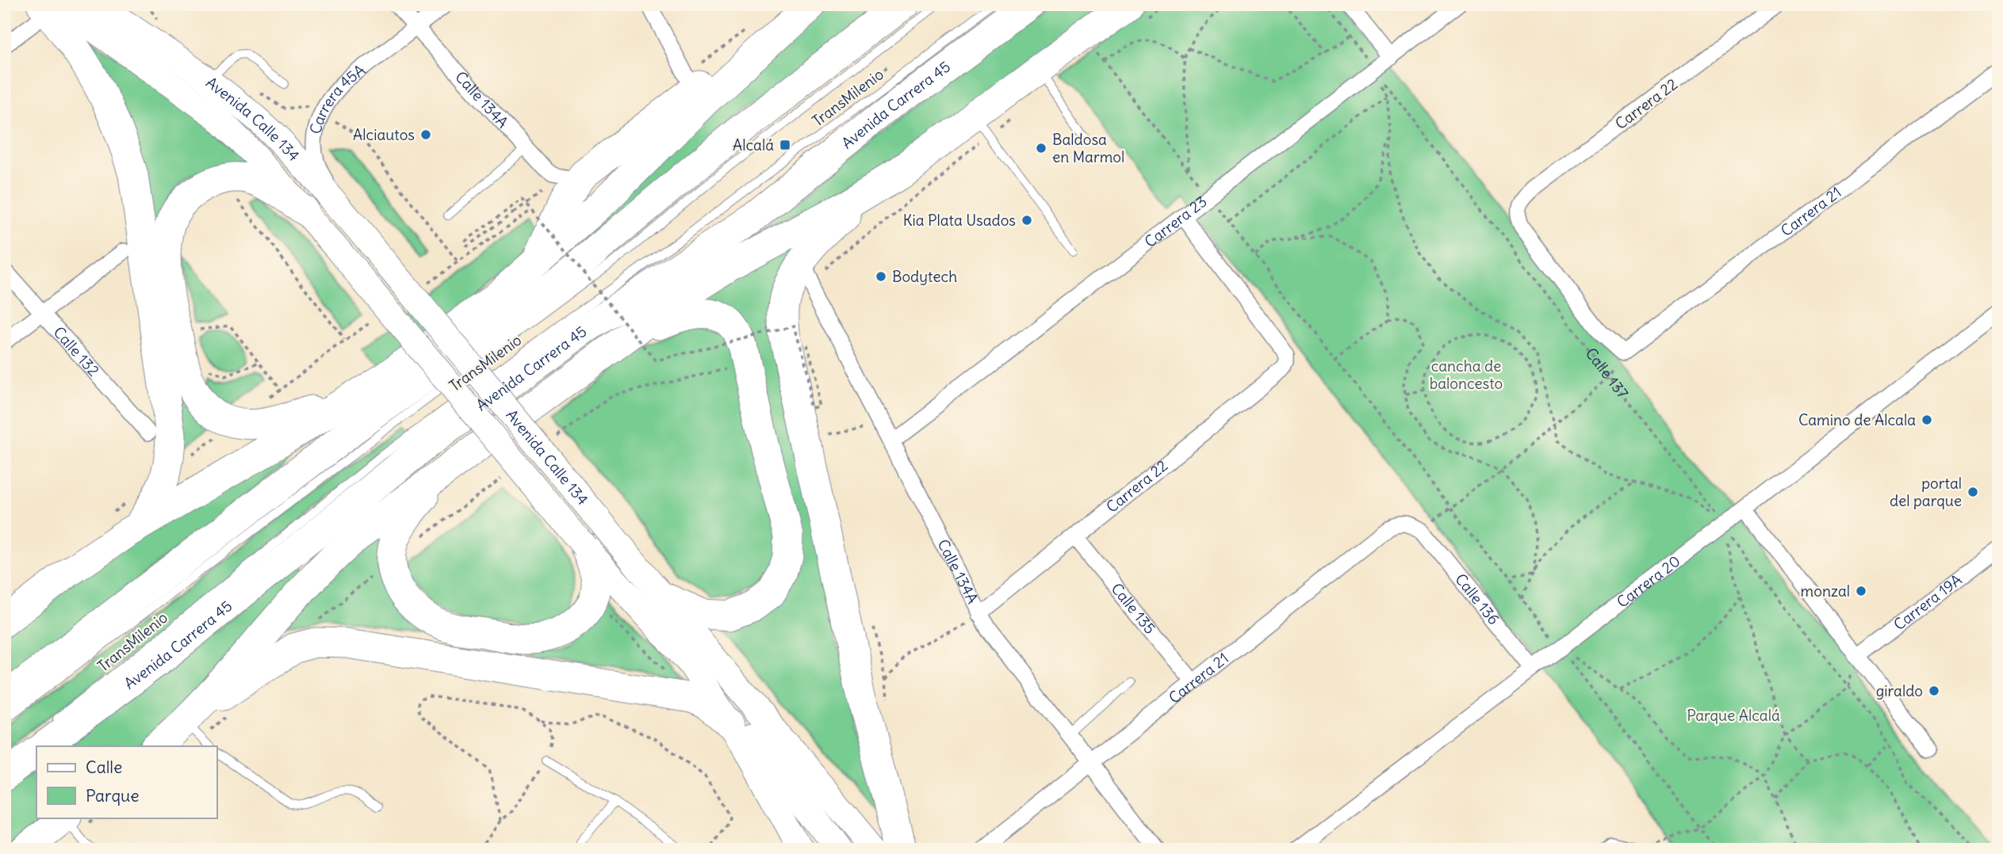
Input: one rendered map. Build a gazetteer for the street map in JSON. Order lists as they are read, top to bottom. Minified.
{"streets":{"highway":["Avenida Carrera 45"],"main road":["Avenida Calle 134"],"street":["Calle 134A","Carrera 45A","Carrera 22","Carrera 21","Carrera 23","Calle 132","Calle 137","Carrera 20","Calle 136","Carrera 19A","Calle 135"],"lane":["TransMilenio"]},"crossings":[["TransMilenio","Avenida Carrera 45"],["Calle 134A","Carrera 45A"],["Calle 134A","Carrera 22"],["Calle 134A","Carrera 21"],["Calle 134A","Carrera 23"],["Carrera 45A","Avenida Calle 134"],["Carrera 22","Carrera 23"],["Carrera 22","Calle 137"],["Carrera 22","Calle 135"],["Carrera 21","Calle 137"],["Carrera 21","Calle 136"],["Carrera 21","Calle 135"],["Carrera 23","Calle 137"],["Calle 137","Carrera 20"],["Carrera 20","Calle 136"]],"parks":["cancha de baloncesto","Parque Alcalá"],"places":{"other":["Alciautos","Baldosa en Marmol","Kia Plata Usados","Bodytech","Camino de Alcala","portal del parque","monzal","giraldo"],"transit":["Alcalá"]},"legend":["Calle","Parque"]}
